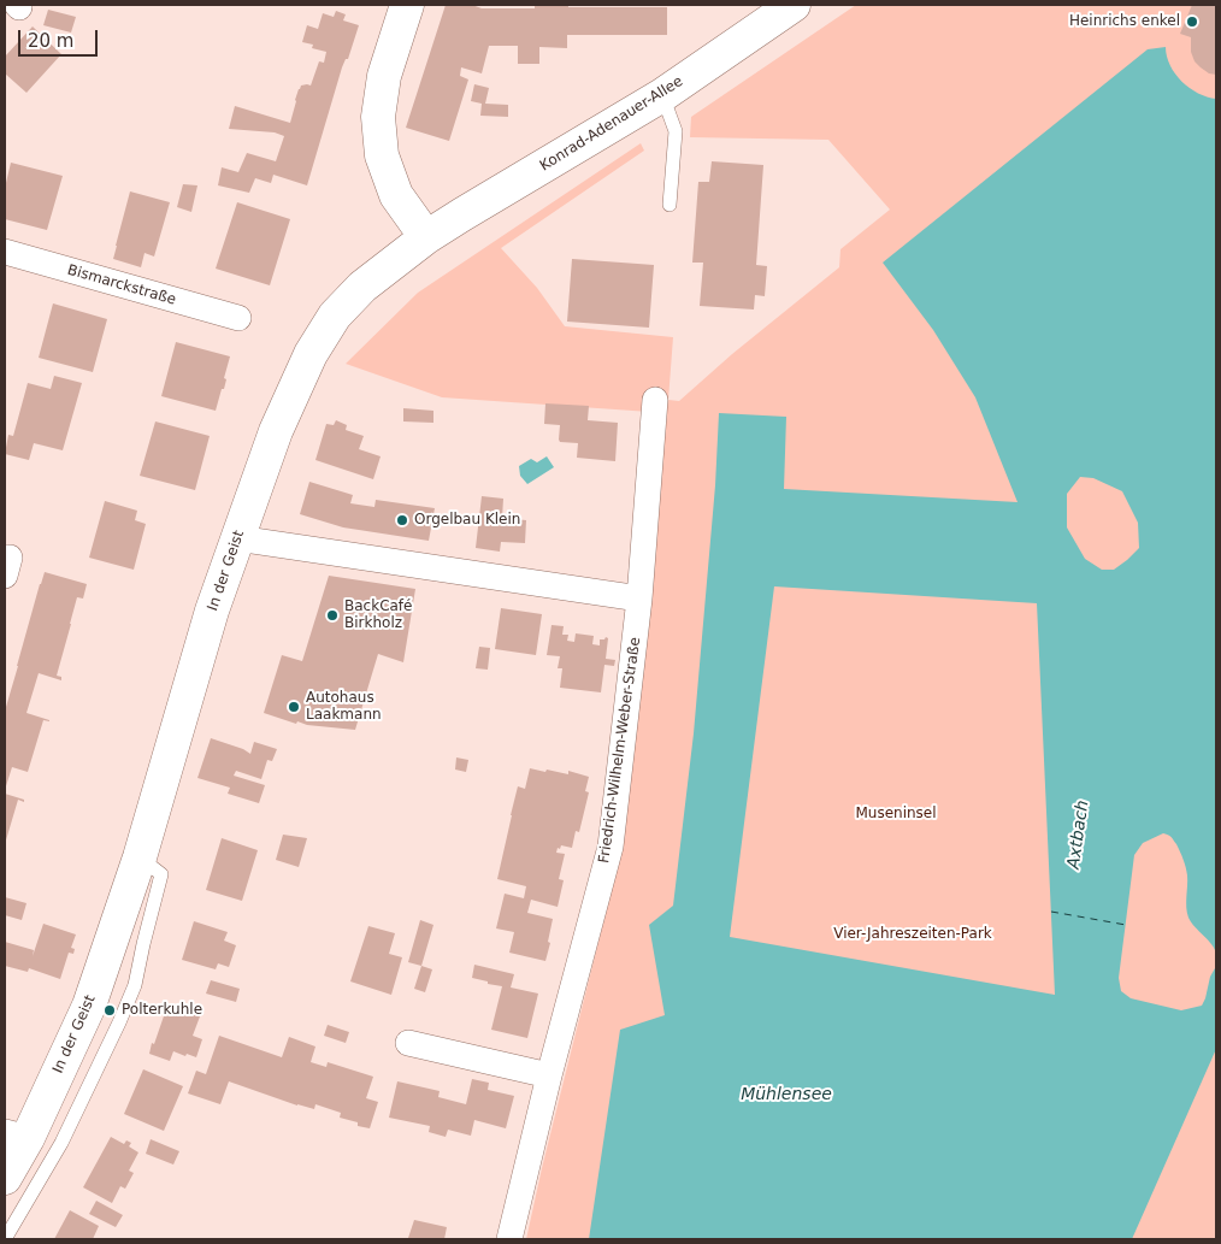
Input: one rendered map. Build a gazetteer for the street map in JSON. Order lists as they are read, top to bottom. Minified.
{"streets":{"main road":["Konrad-Adenauer-Allee","In der Geist"],"street":["Bismarckstraße","Friedrich-Wilhelm-Weber-Straße"]},"crossings":[["Konrad-Adenauer-Allee","In der Geist"]],"water":["Axtbach","Mühlensee"],"parks":["Museninsel","Vier-Jahreszeiten-Park"],"places":["Heinrichs enkel","Orgelbau Klein","BackCafé Birkholz","Autohaus Laakmann","Polterkuhle"],"scale_bar":"20 m"}
